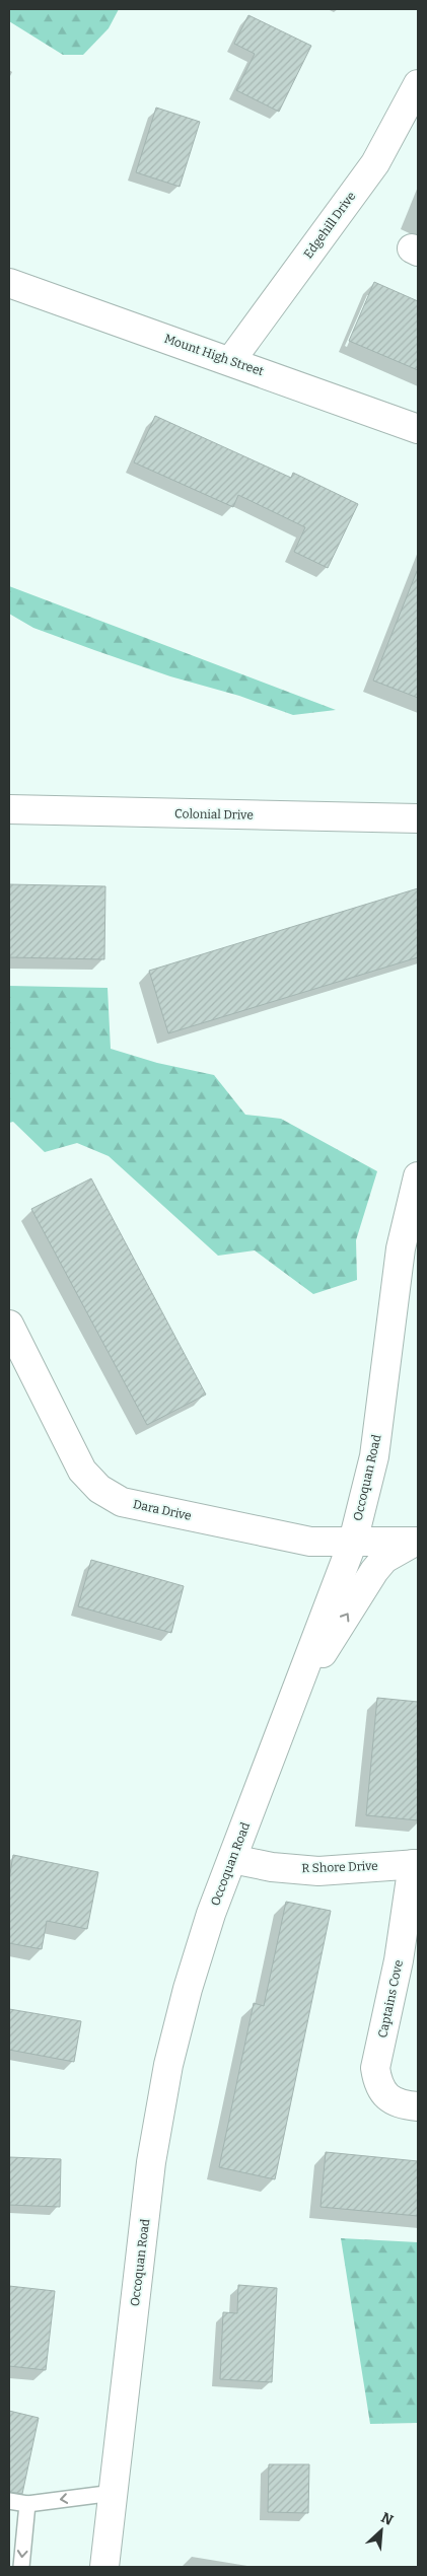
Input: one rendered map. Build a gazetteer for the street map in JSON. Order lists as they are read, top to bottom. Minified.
{"streets":{"street":["Edgehill Drive","Mount High Street","Colonial Drive","Occoquan Road","Dara Drive","R Shore Drive","Captains Cove"]},"crossings":[["Edgehill Drive","Mount High Street"],["Occoquan Road","Dara Drive"],["Occoquan Road","R Shore Drive"],["R Shore Drive","Captains Cove"]],"north":"top right"}
